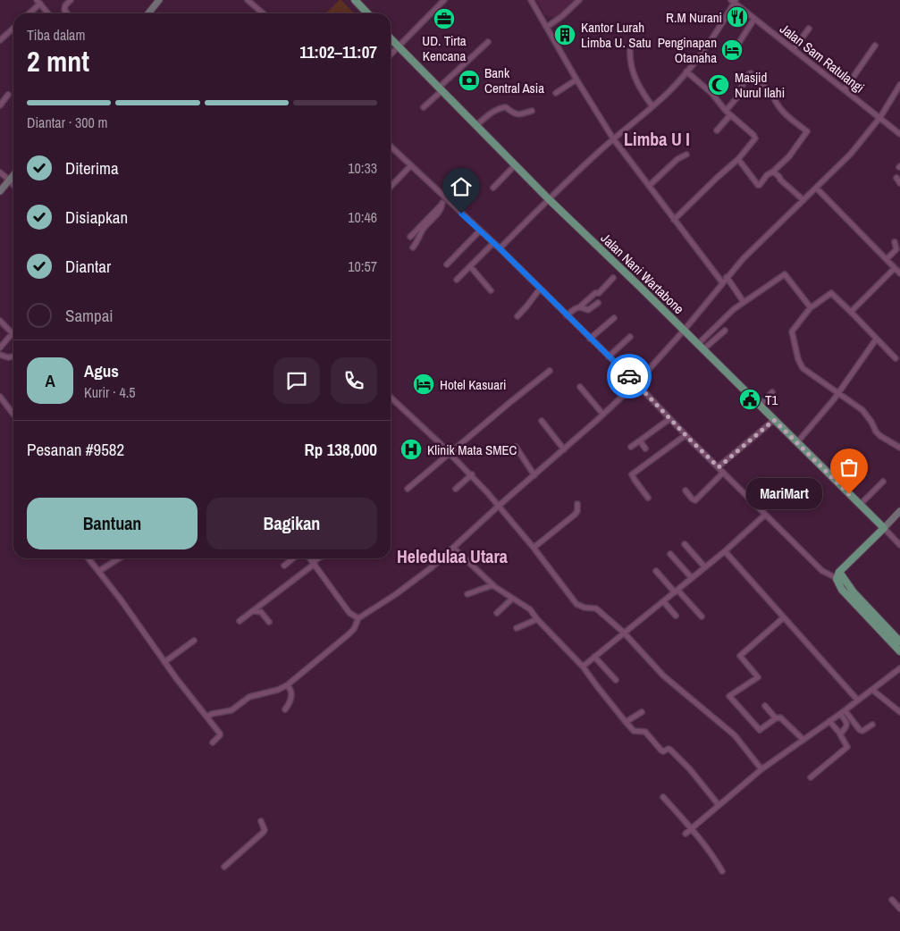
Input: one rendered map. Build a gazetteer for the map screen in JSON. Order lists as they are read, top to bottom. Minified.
{"streets":{"main road":["Jalan Nani Wartabone"],"street":["Jalan Sam Ratulangi"]},"districts":["Limba U I","Heledulaa Utara"],"places":{"restaurant":["R.M Nurani"],"office":["UD. Tirta Kencana"],"building":["Kantor Lurah Limba U. Satu"],"hotel":["Penginapan Otanaha","Hotel Kasuari"],"bank":["Bank Central Asia"],"mosque":["Masjid Nurul Ilahi"],"public building":["T1"],"hospital":["Klinik Mata SMEC"],"other":["MariMart"]},"page":{"heading":["2 mnt","Tiba dalam","11:02–11:07"],"panel":["Agus","Kurir · 4.5","Pesanan #9582","Rp 138,000"],"bar":"Diantar · 300 m","list":[["Diterima","10:33"],["Disiapkan","10:46"],["Diantar","10:57"],"Sampai"],"round":"A","bubble":"MariMart","buttons":["Bantuan","Bagikan"]}}
